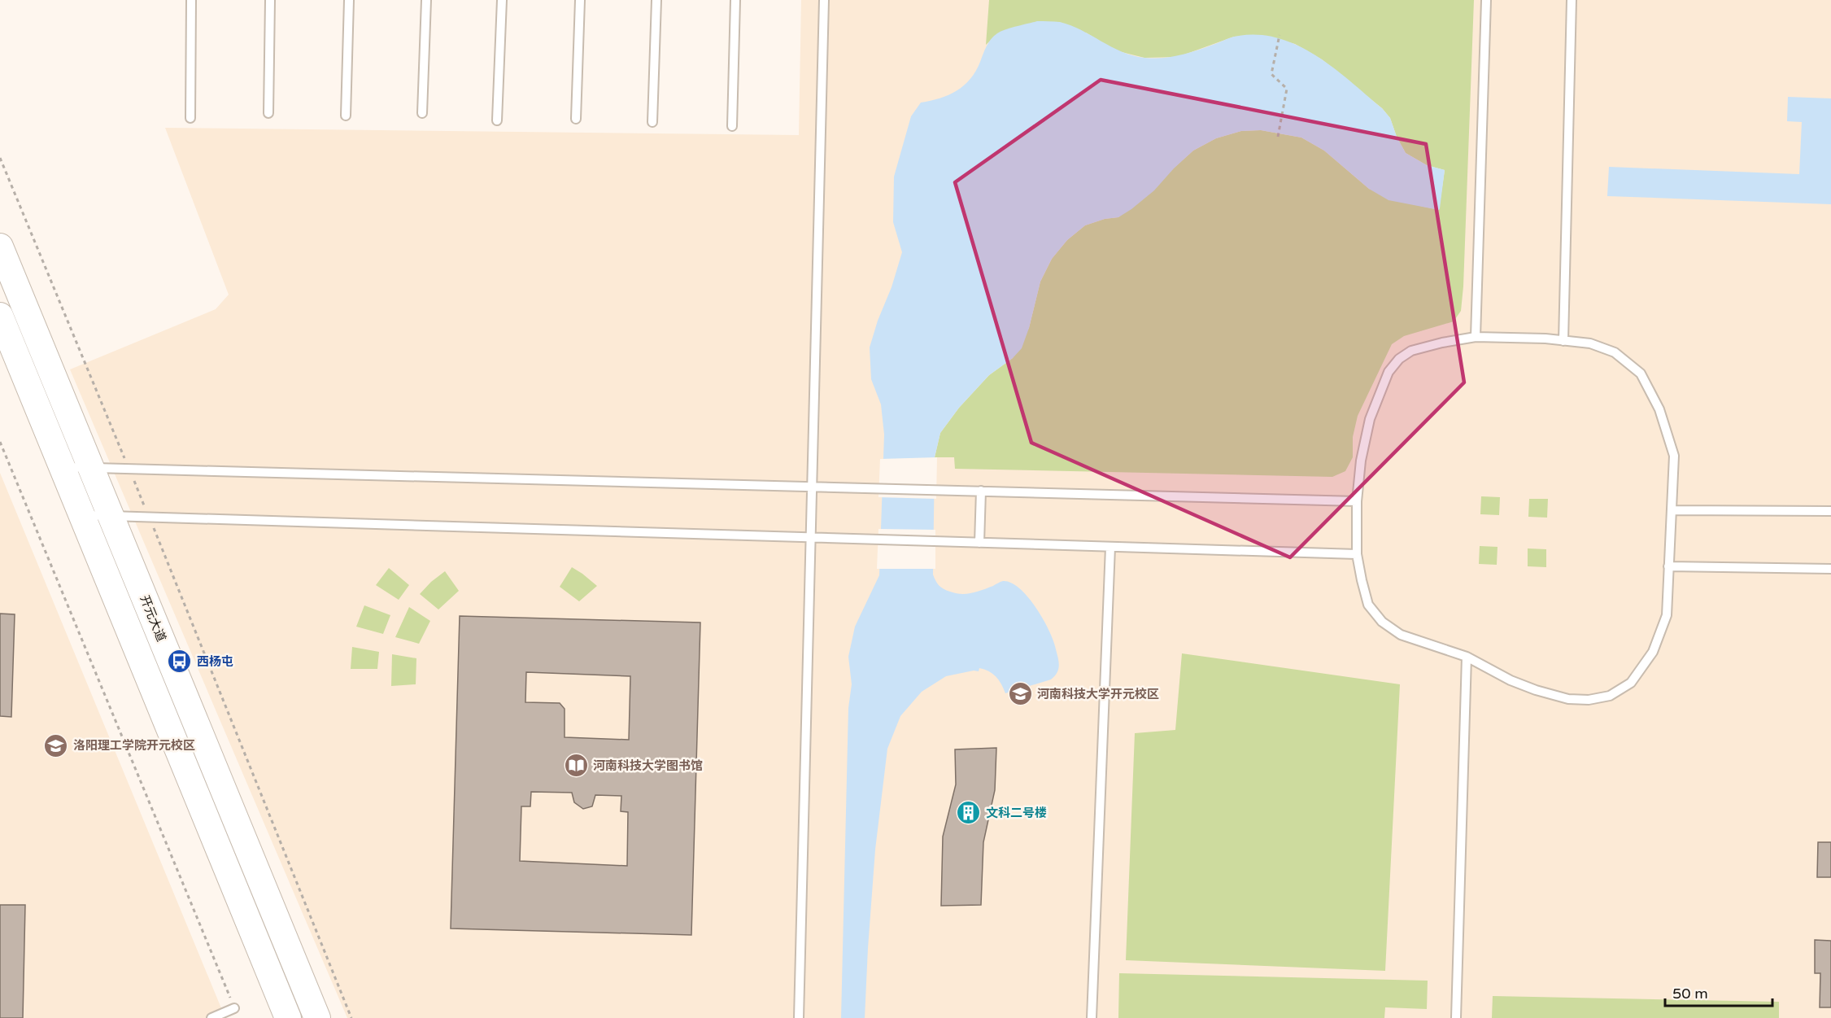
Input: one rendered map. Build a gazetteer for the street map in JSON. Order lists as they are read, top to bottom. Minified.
{"streets":{"main road":["开元大道"]},"places":{"bus stop":["西杨屯"],"school or university":["河南科技大学开元校区","洛阳理工学院开元校区"],"library":["河南科技大学图书馆"],"building":["文科二号楼"]},"scale_bar":"50 m"}
